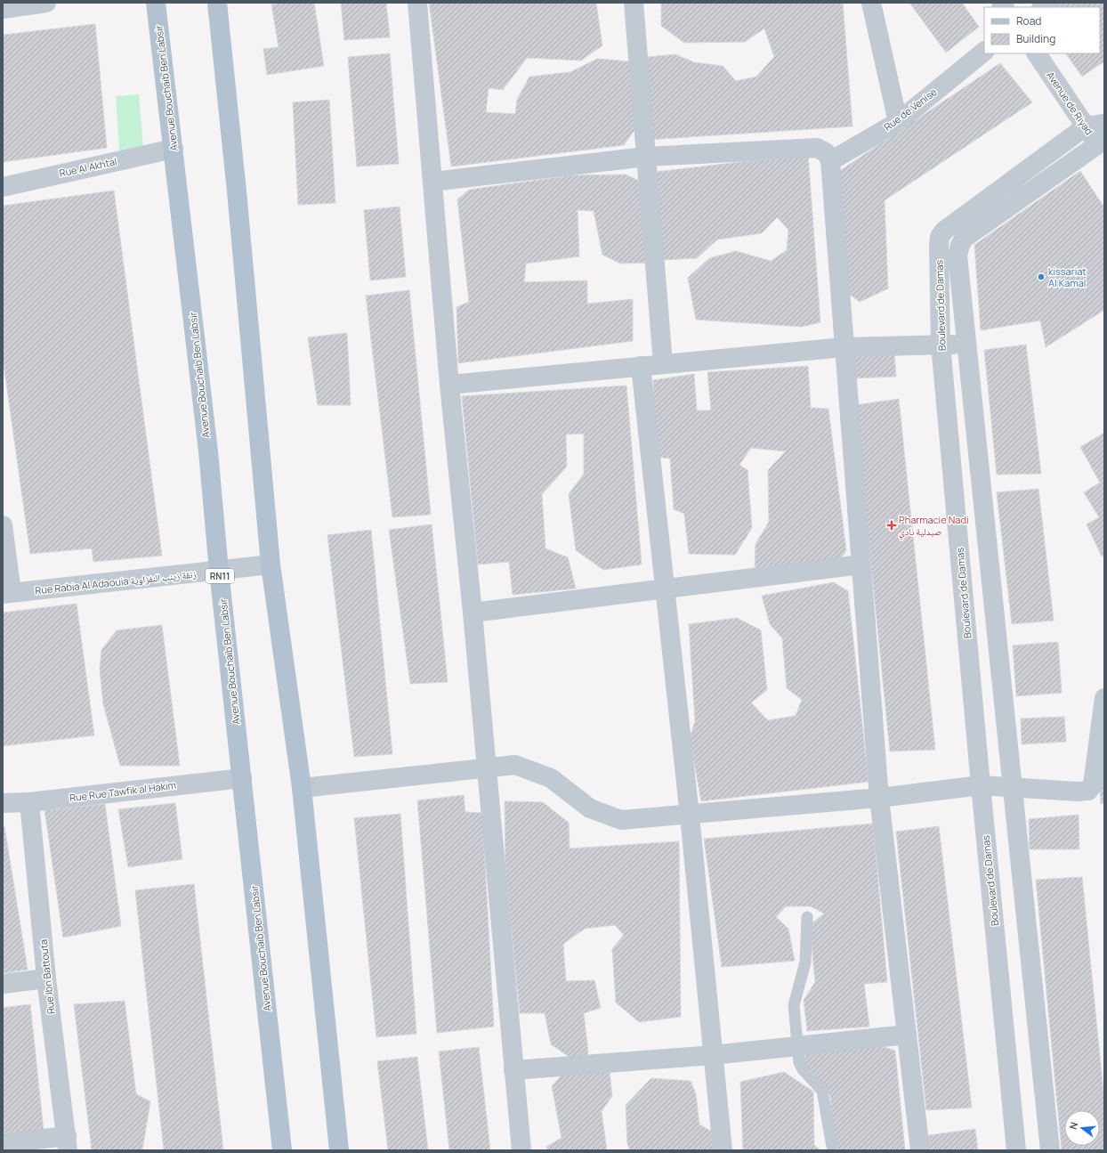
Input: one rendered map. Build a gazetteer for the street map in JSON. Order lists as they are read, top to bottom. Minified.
{"streets":{"main road":["Avenue Bouchaib Ben Labsir","RN11"],"street":["Avenue de Riyad","Rue de Venise","Rue Al Akhtal","Boulevard de Damas","Rue Rabia Al Adaouia زنقة زينب النفزاوية","Rue Rue Tawfik al Hakim","Rue Ibn Battouta"]},"crossings":[["Avenue Bouchaib Ben Labsir","Rue Al Akhtal"],["Avenue Bouchaib Ben Labsir","Rue Rabia Al Adaouia زنقة زينب النفزاوية"],["Avenue Bouchaib Ben Labsir","Rue Rue Tawfik al Hakim"],["Avenue de Riyad","Boulevard de Damas"],["Rue Rue Tawfik al Hakim","Rue Ibn Battouta"]],"places":{"other":["kissariat Al Kamal"],"health":["Pharmacie Nadi صيدلية نادي"]},"legend":["Road","Building"],"north":"left"}
